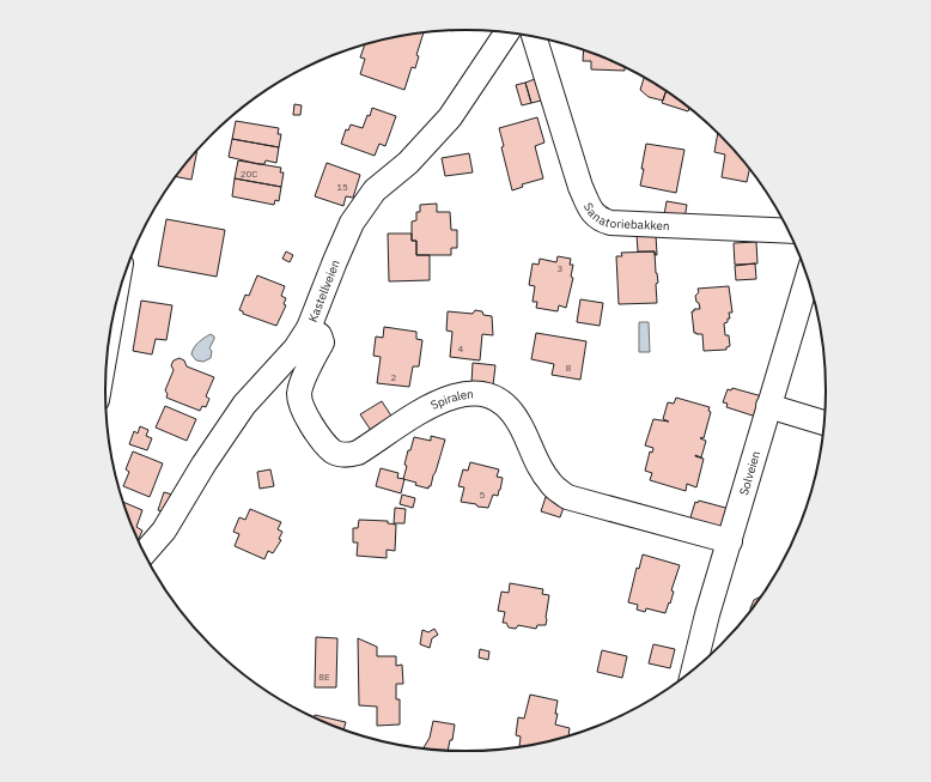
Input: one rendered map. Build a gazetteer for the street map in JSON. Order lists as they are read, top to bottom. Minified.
{"streets":{"street":["Sanatoriebakken","Kastellveien","Spiralen","Solveien"]},"crossings":[["Kastellveien","Spiralen"],["Spiralen","Solveien"]],"house_numbers":["20C","15","3","4","8","2","5","8E"]}
